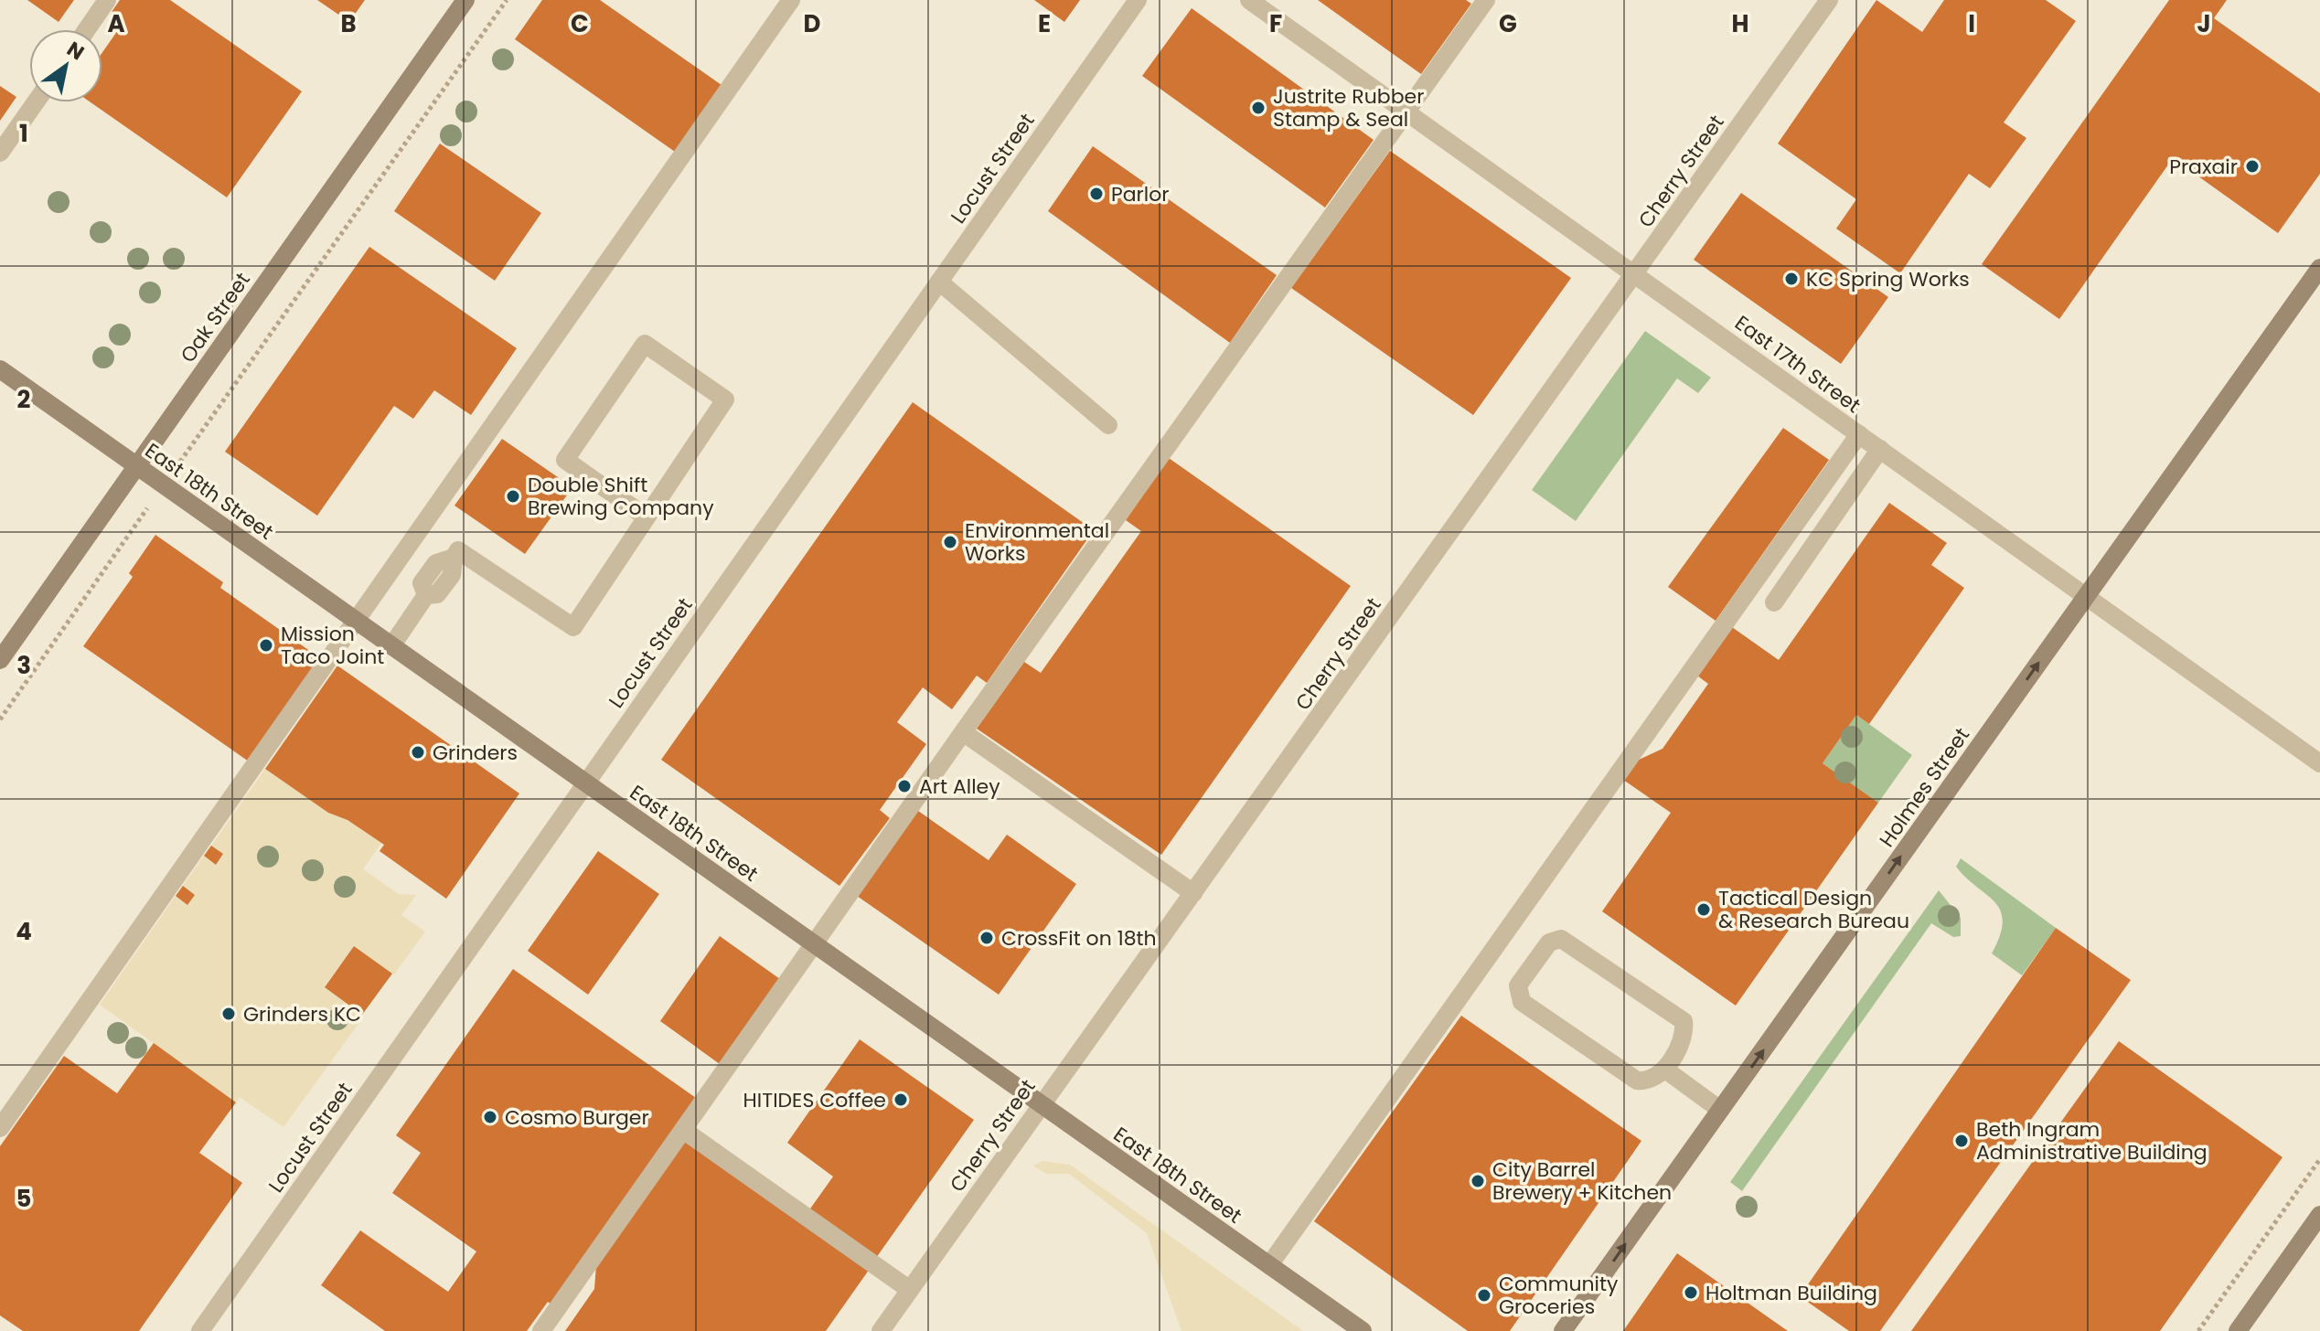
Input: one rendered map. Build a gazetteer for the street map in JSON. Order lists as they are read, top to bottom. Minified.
{"streets":{"main road":["Oak Street","East 18th Street","Holmes Street"],"street":["Locust Street","Cherry Street","East 17th Street"]},"crossings":[["Locust Street","East 18th Street"],["Cherry Street","East 17th Street"],["Cherry Street","East 18th Street"],["Oak Street","East 18th Street"],["East 17th Street","Holmes Street"]],"one_way":["Holmes Street"],"places":["Justrite Rubber Stamp & Seal","Praxair","Parlor","KC Spring Works","Double Shift Brewing Company","Environmental Works","Mission Taco Joint","Grinders","Art Alley","Tactical Design & Research Bureau","CrossFit on 18th","Grinders KC","HITIDES Coffee","Cosmo Burger","Beth Ingram Administrative Building","City Barrel Brewery + Kitchen","Holtman Building","Community Groceries"],"north":"top right","grid":{"columns":["A","B","C","D","E","F","G","H","I","J"],"rows":["1","2","3","4","5"]}}
